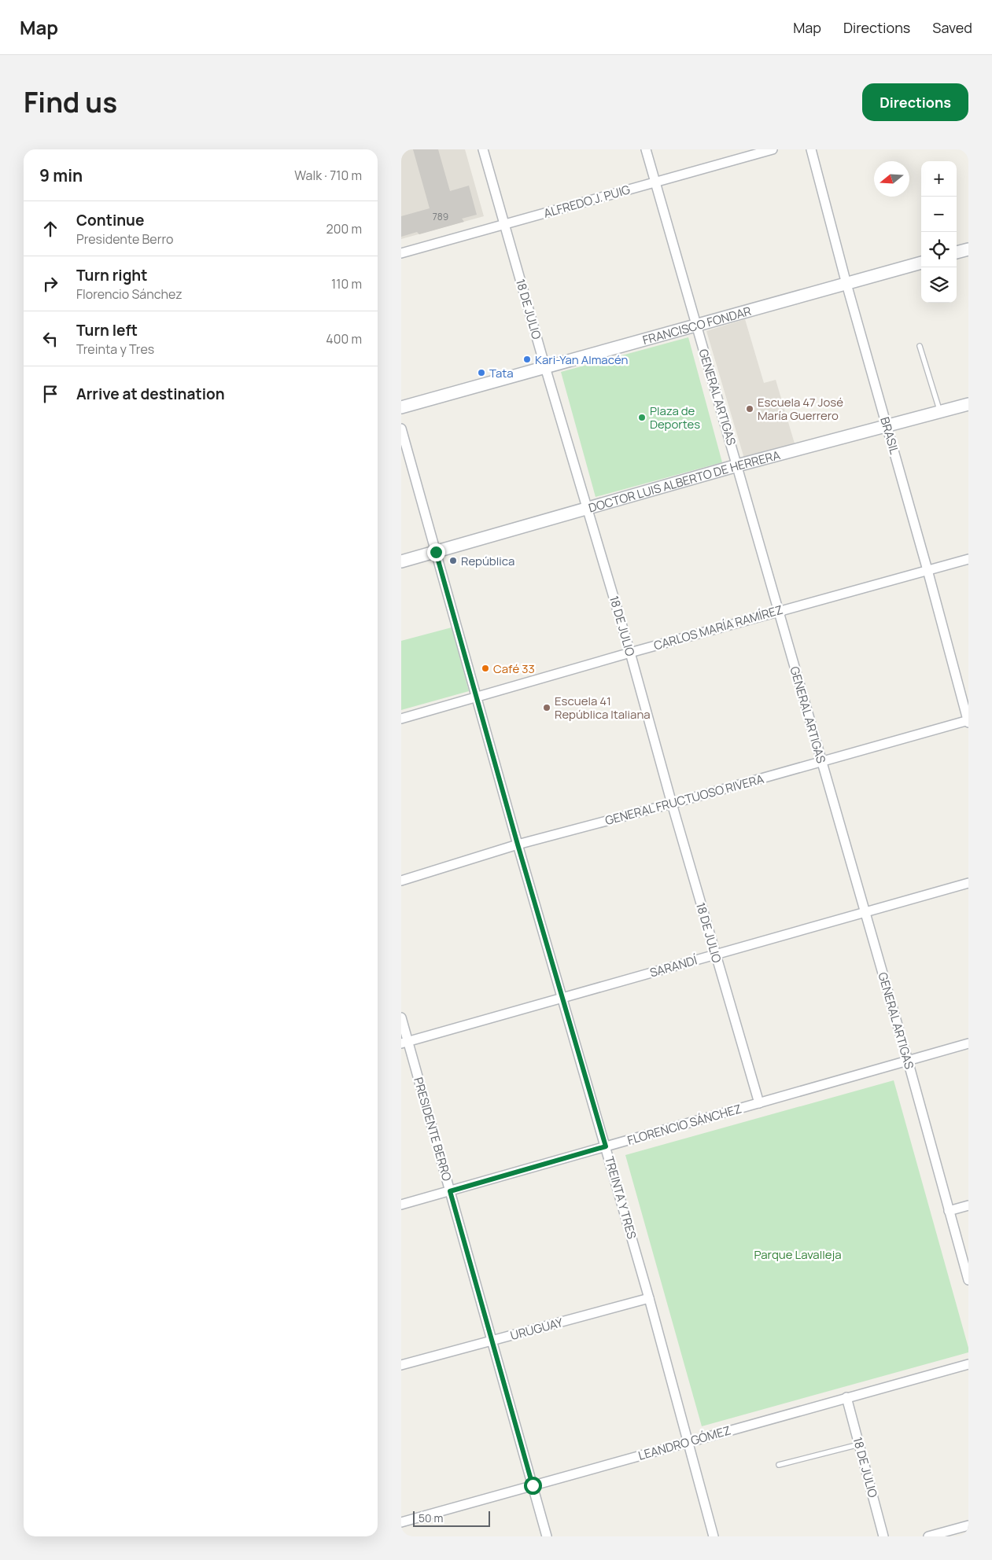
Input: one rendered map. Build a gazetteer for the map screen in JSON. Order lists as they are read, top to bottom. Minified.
{"streets":{"street":["ALFREDO J. PUIG","18 DE JULIO","FRANCISCO FONDAR","GENERAL ARTIGAS","BRASIL","DOCTOR LUIS ALBERTO DE HERRERA","CARLOS MARÍA RAMÍREZ","GENERAL FRUCTUOSO RIVERA","SARANDÍ","FLORENCIO SÁNCHEZ","PRESIDENTE BERRO","TREINTA Y TRES","URUGUAY","LEANDRO GÓMEZ"]},"crossings":[["ALFREDO J. PUIG","18 DE JULIO"],["ALFREDO J. PUIG","GENERAL ARTIGAS"],["18 DE JULIO","FRANCISCO FONDAR"],["18 DE JULIO","DOCTOR LUIS ALBERTO DE HERRERA"],["18 DE JULIO","CARLOS MARÍA RAMÍREZ"],["18 DE JULIO","GENERAL FRUCTUOSO RIVERA"],["18 DE JULIO","SARANDÍ"],["18 DE JULIO","FLORENCIO SÁNCHEZ"],["18 DE JULIO","LEANDRO GÓMEZ"],["FRANCISCO FONDAR","GENERAL ARTIGAS"],["FRANCISCO FONDAR","BRASIL"],["GENERAL ARTIGAS","DOCTOR LUIS ALBERTO DE HERRERA"],["GENERAL ARTIGAS","CARLOS MARÍA RAMÍREZ"],["GENERAL ARTIGAS","GENERAL FRUCTUOSO RIVERA"],["GENERAL ARTIGAS","SARANDÍ"],["GENERAL ARTIGAS","FLORENCIO SÁNCHEZ"],["BRASIL","DOCTOR LUIS ALBERTO DE HERRERA"],["BRASIL","CARLOS MARÍA RAMÍREZ"],["BRASIL","GENERAL FRUCTUOSO RIVERA"],["DOCTOR LUIS ALBERTO DE HERRERA","TREINTA Y TRES"],["CARLOS MARÍA RAMÍREZ","TREINTA Y TRES"],["GENERAL FRUCTUOSO RIVERA","TREINTA Y TRES"],["SARANDÍ","PRESIDENTE BERRO"],["SARANDÍ","TREINTA Y TRES"],["FLORENCIO SÁNCHEZ","PRESIDENTE BERRO"],["FLORENCIO SÁNCHEZ","TREINTA Y TRES"],["PRESIDENTE BERRO","URUGUAY"],["PRESIDENTE BERRO","LEANDRO GÓMEZ"],["TREINTA Y TRES","URUGUAY"],["TREINTA Y TRES","LEANDRO GÓMEZ"]],"parks":["Parque Lavalleja"],"places":["Kari-Yan Almacén","Tata","Escuela 47 José María Guerrero","Plaza de Deportes","República","Café 33","Escuela 41 República Italiana"],"house_numbers":["789"],"scale_bar":"50 m","north":"left","page":{"header":"Map","nav":["Map","Directions","Saved"],"title":"Find us","buttons":"Directions","heading":["9 min","Walk · 710 m"],"map_buttons":["+","−"],"list":[["Continue","Presidente Berro","200 m"],["Turn right","Florencio Sánchez","110 m"],["Turn left","Treinta y Tres","400 m"],"Arrive at destination"],"scale":"50 m"}}
